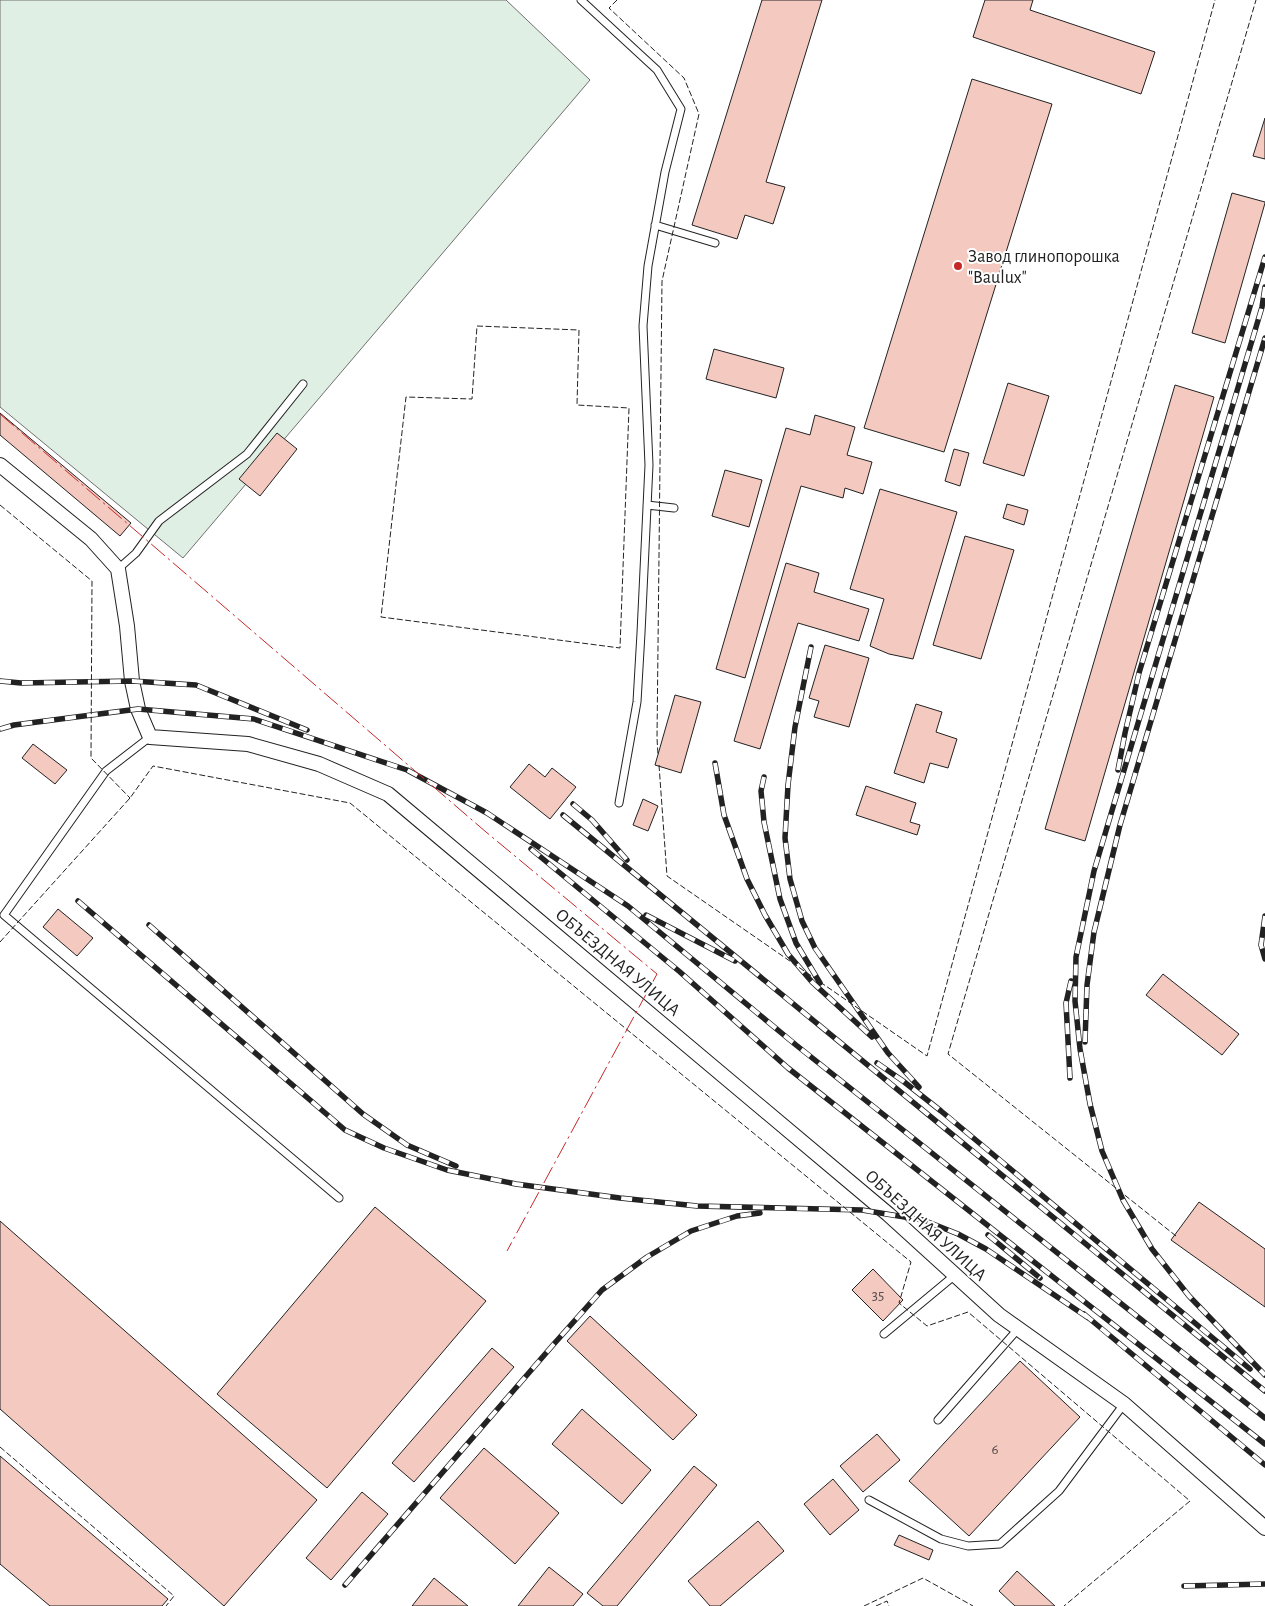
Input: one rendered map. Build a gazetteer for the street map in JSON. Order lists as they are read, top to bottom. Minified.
{"streets":{"street":["ОБЪЕЗДНАЯ УЛИЦА"]},"places":["Завод глинопорошка \"Baulux\""],"house_numbers":["35","6"]}
